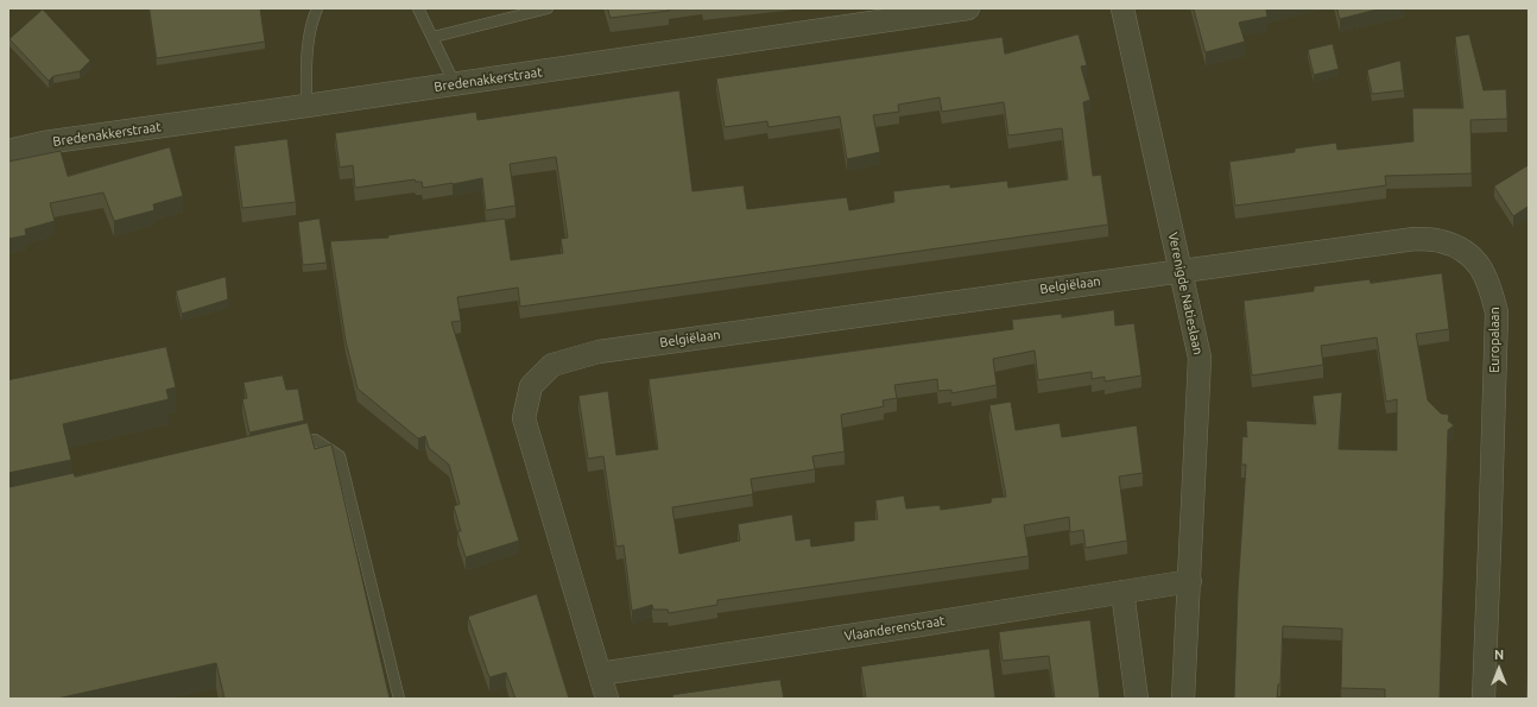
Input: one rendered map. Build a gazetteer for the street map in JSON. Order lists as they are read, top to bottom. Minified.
{"streets":{"street":["Bredenakkerstraat","Belgiëlaan","Verenigde Natieslaan","Europalaan","Vlaanderenstraat"]},"crossings":[["Belgiëlaan","Verenigde Natieslaan"],["Belgiëlaan","Europalaan"],["Belgiëlaan","Vlaanderenstraat"],["Verenigde Natieslaan","Europalaan"],["Verenigde Natieslaan","Vlaanderenstraat"]],"north":"top"}
